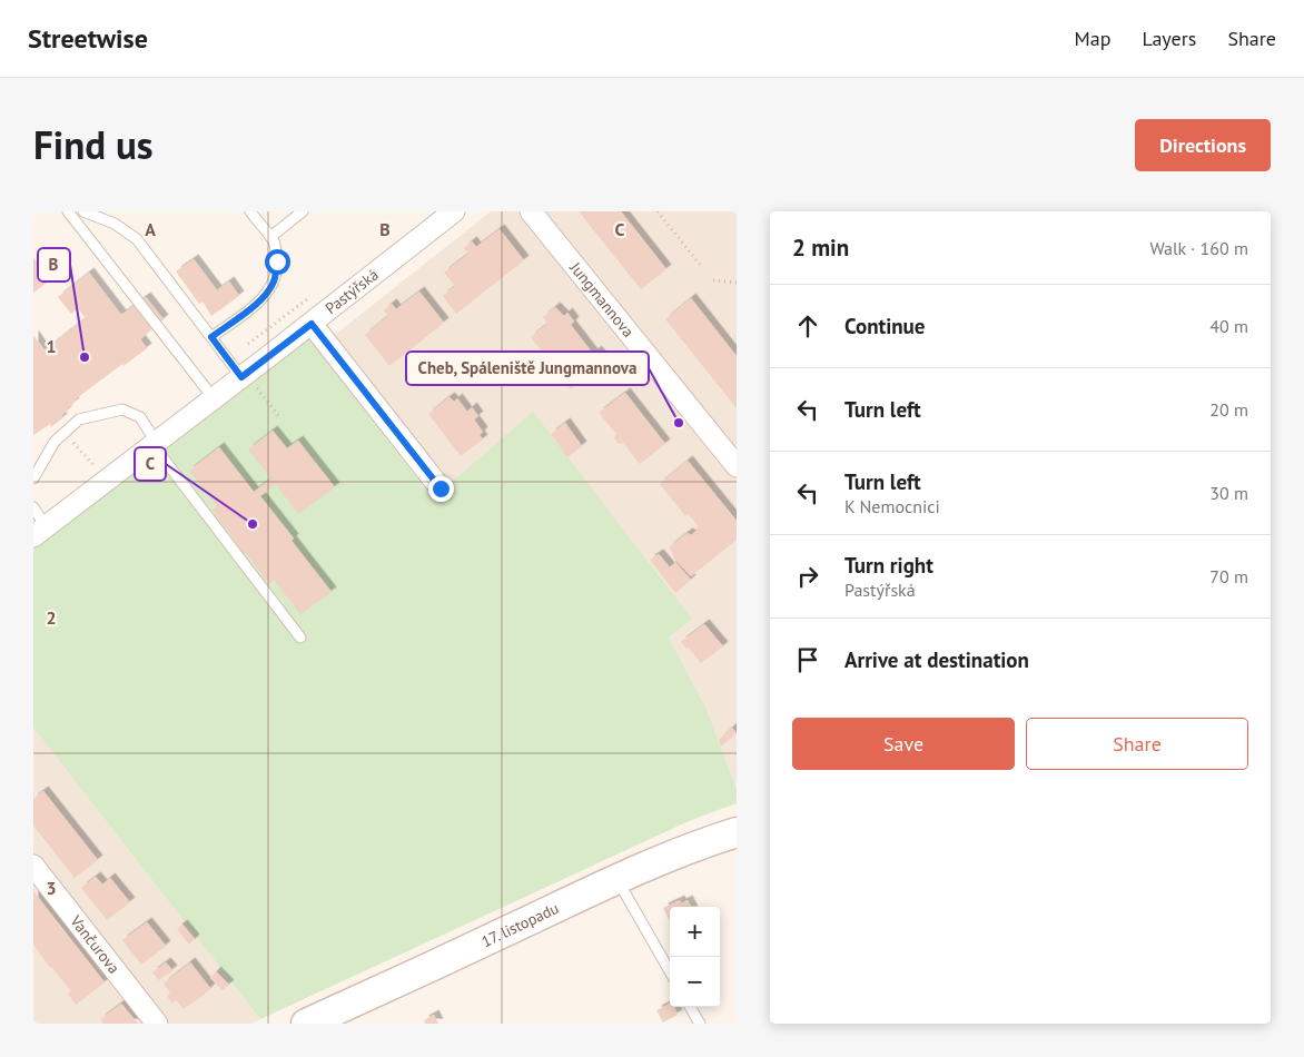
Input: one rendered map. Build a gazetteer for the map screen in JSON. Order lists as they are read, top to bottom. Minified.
{"streets":{"street":["Pastýřská","Jungmannova","17. listopadu","Vančurova"]},"places":["B","Cheb, Spáleniště Jungmannova","C"],"page":{"header":"Streetwise","nav":["Map","Layers","Share"],"title":"Find us","buttons":["Directions",["Save","Share"]],"heading":["2 min","Walk · 160 m"],"list":[["Continue","40 m"],["Turn left","20 m"],["Turn left","K Nemocnici","30 m"],["Turn right","Pastýřská","70 m"],"Arrive at destination"],"map_buttons":["+","−"]},"grid":{"columns":["A","B","C"],"rows":["1","2","3"]}}
